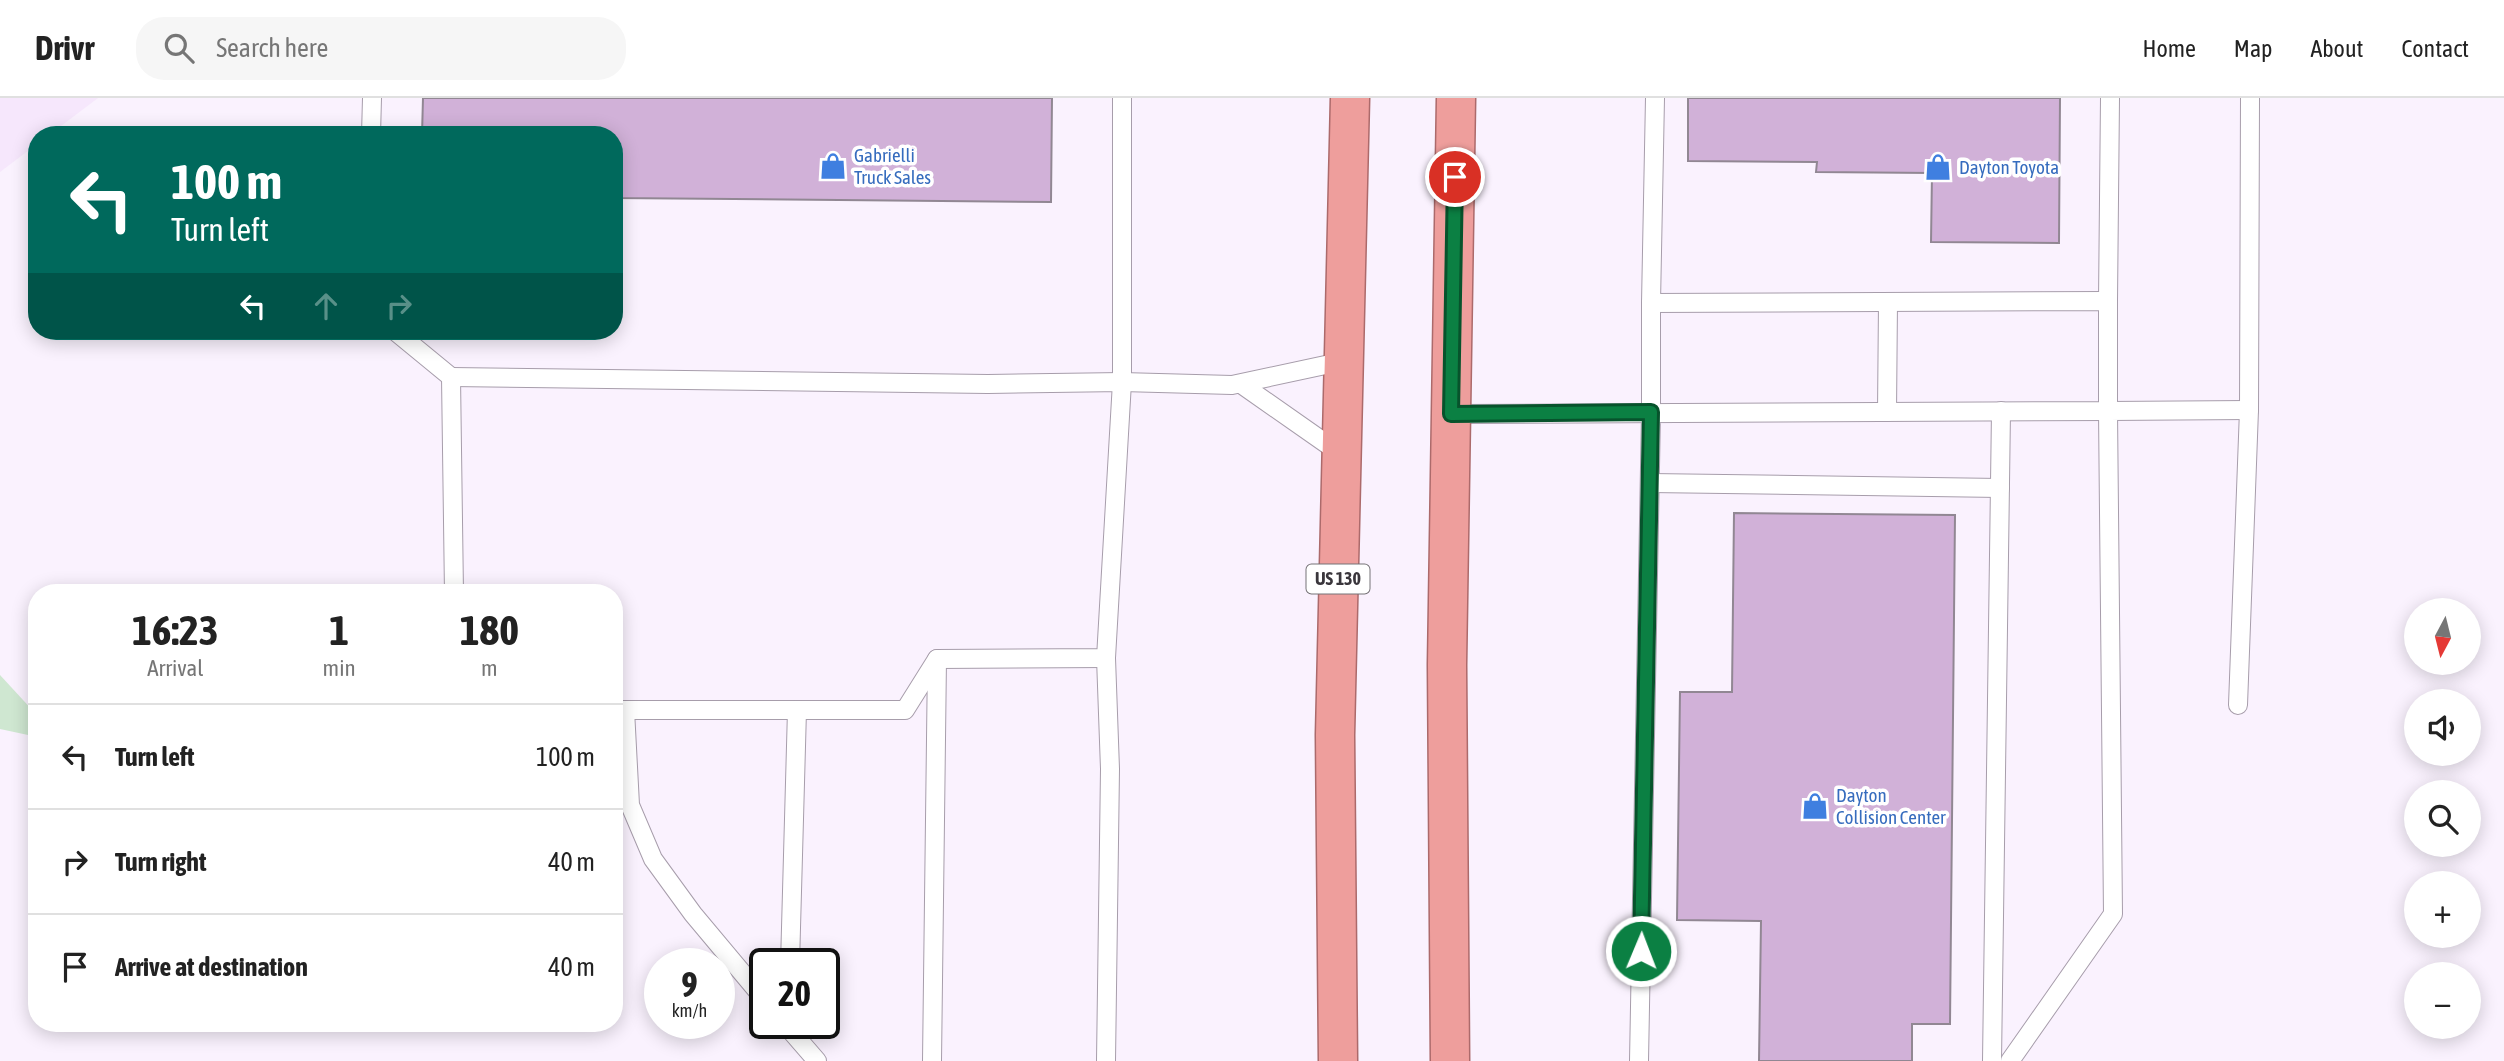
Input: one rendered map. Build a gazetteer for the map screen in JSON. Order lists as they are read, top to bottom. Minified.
{"streets":{"highway":["US 130"]},"places":{"shop":["Gabrielli Truck Sales","Dayton Toyota","Dayton Collision Center"]},"north":"bottom","page":{"header":"Drivr","search":"Search here","nav":["Home","Map","About","Contact"],"turn":["100 m","Turn left"],"eta":["16:23","Arrival","1","min","180","m"],"map_buttons":["+","−"],"list":[{"name":"Turn left","value":"100 m"},{"name":"Turn right","value":"40 m"},{"name":"Arrive at destination","value":"40 m"}],"speed":"9 km/h","limit":"20"}}
